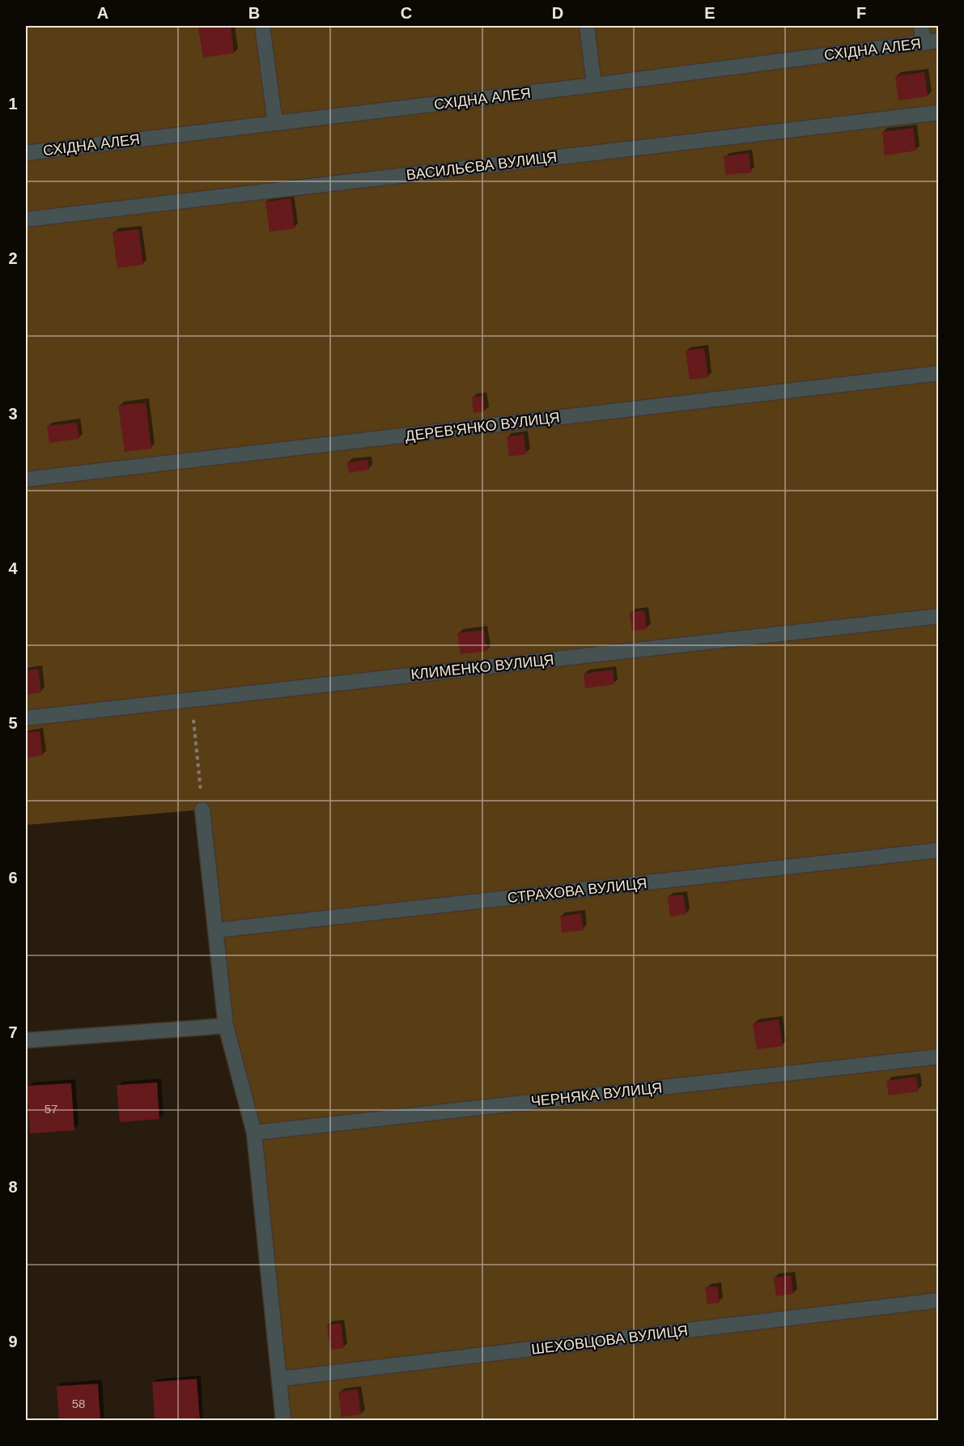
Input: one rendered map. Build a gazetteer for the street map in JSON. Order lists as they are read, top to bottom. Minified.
{"streets":{"street":["СХІДНА АЛЕЯ","ВАСИЛЬЄВА ВУЛИЦЯ","ДЕРЕВ'ЯНКО ВУЛИЦЯ","КЛИМЕНКО ВУЛИЦЯ","СТРАХОВА ВУЛИЦЯ","ЧЕРНЯКА ВУЛИЦЯ","ШЕХОВЦОВА ВУЛИЦЯ"]},"house_numbers":["57","58"],"grid":{"columns":["A","B","C","D","E","F"],"rows":["1","2","3","4","5","6","7","8","9"]}}
